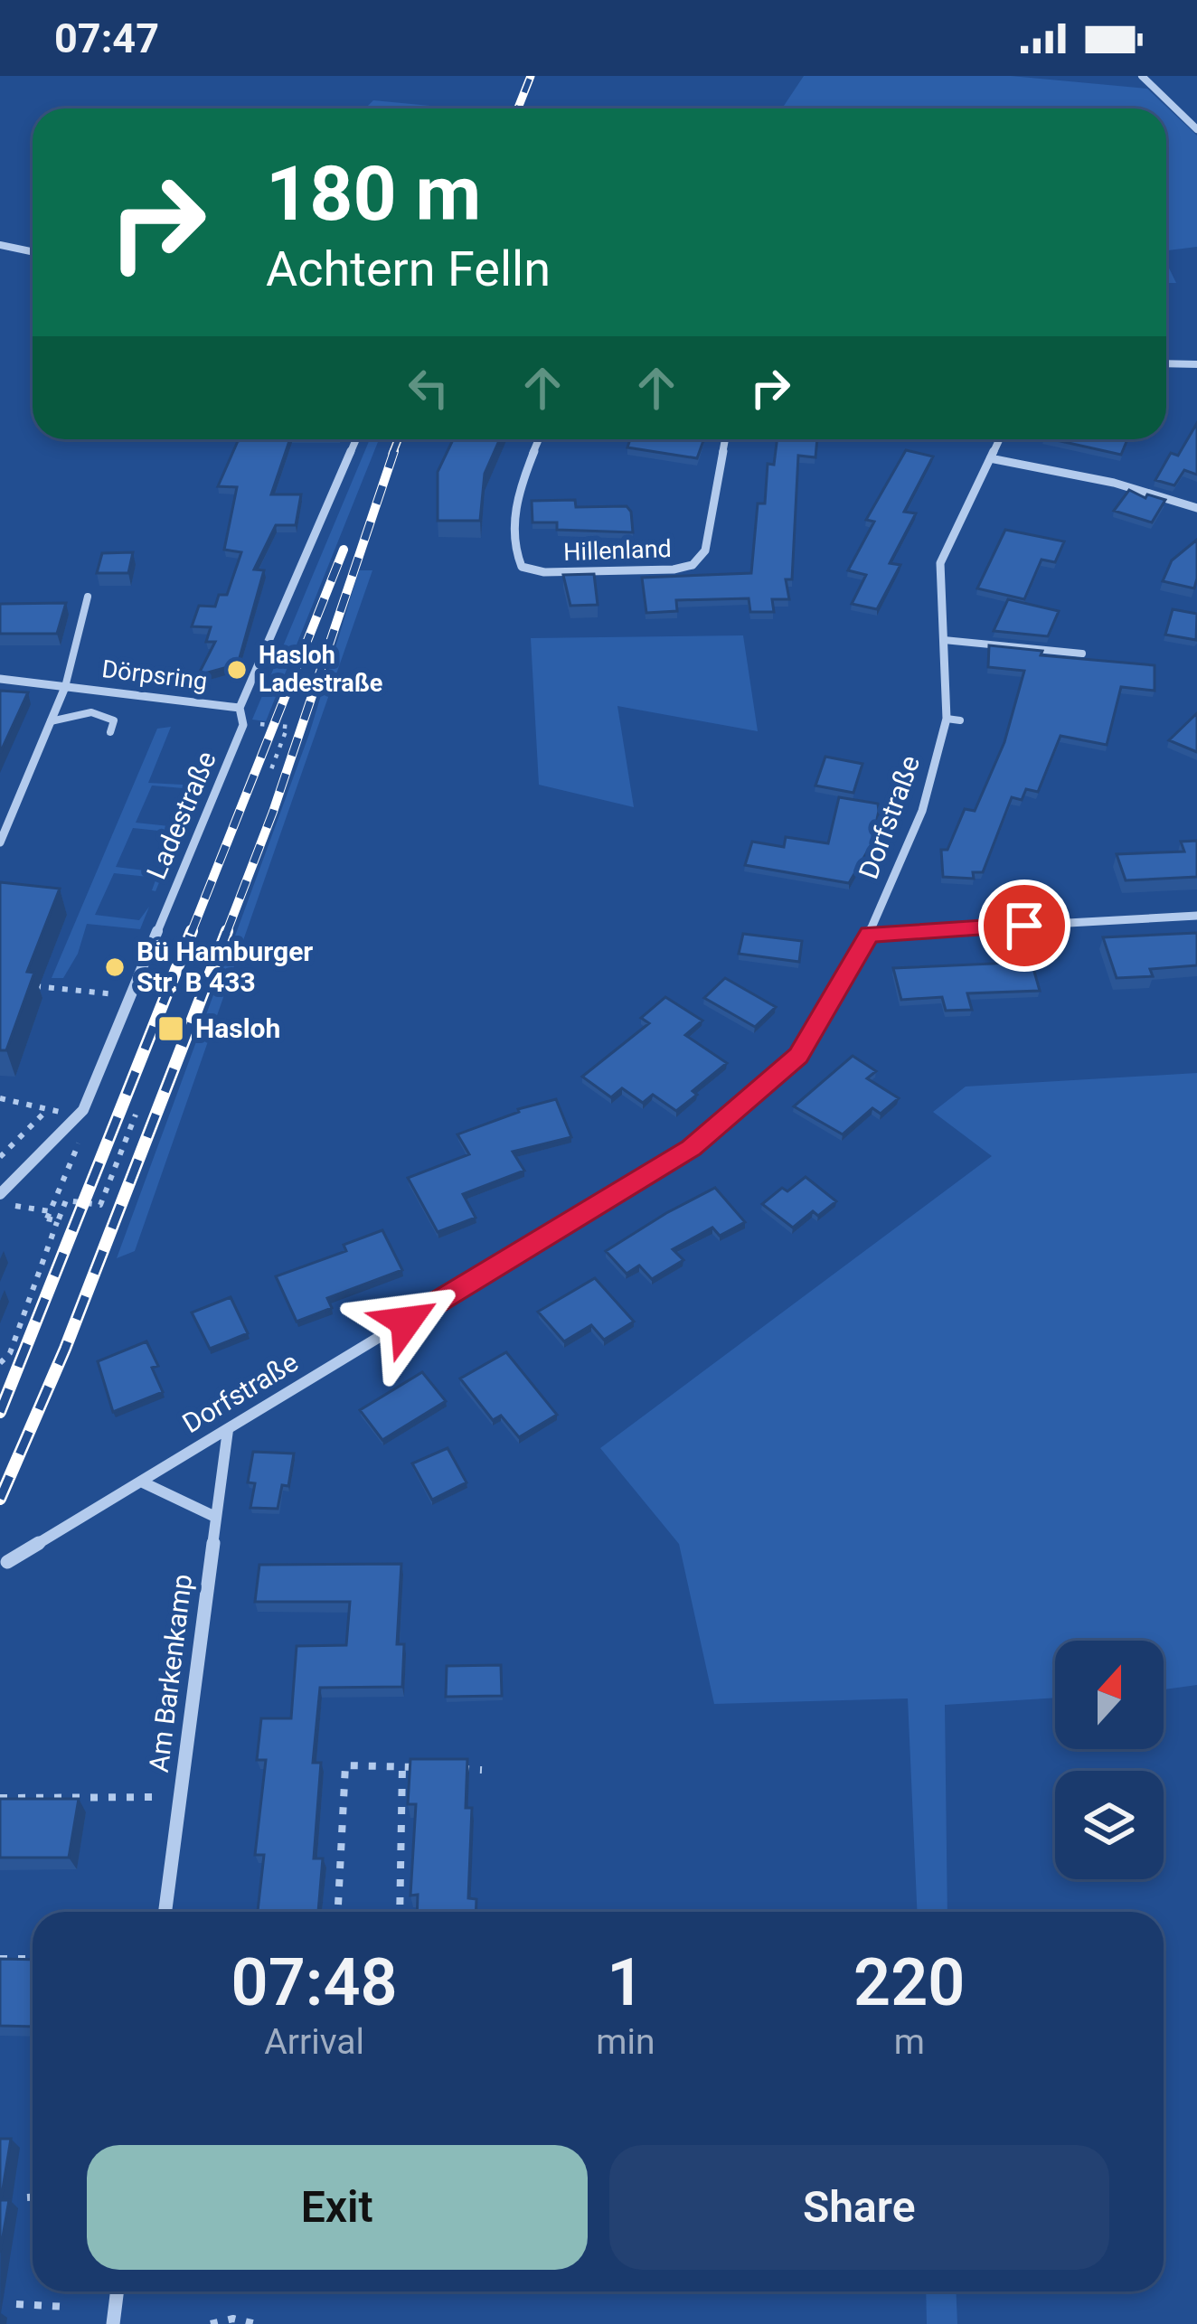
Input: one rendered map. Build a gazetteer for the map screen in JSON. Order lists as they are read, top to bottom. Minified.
{"streets":{"street":["Hillenland","Dörpsring","Ladestraße","Dorfstraße","Am Barkenkamp"]},"crossings":[["Dörpsring","Ladestraße"],["Dorfstraße","Am Barkenkamp"]],"places":{"other":["Hasloh Ladestraße","Bü Hamburger Str. B 433"],"transit":["Hasloh"]},"north":"top","page":{"status":"07:47","turn":["180 m","Achtern Felln"],"eta":["07:48","Arrival","1","min","220","m"],"buttons":["Exit","Share"]}}
